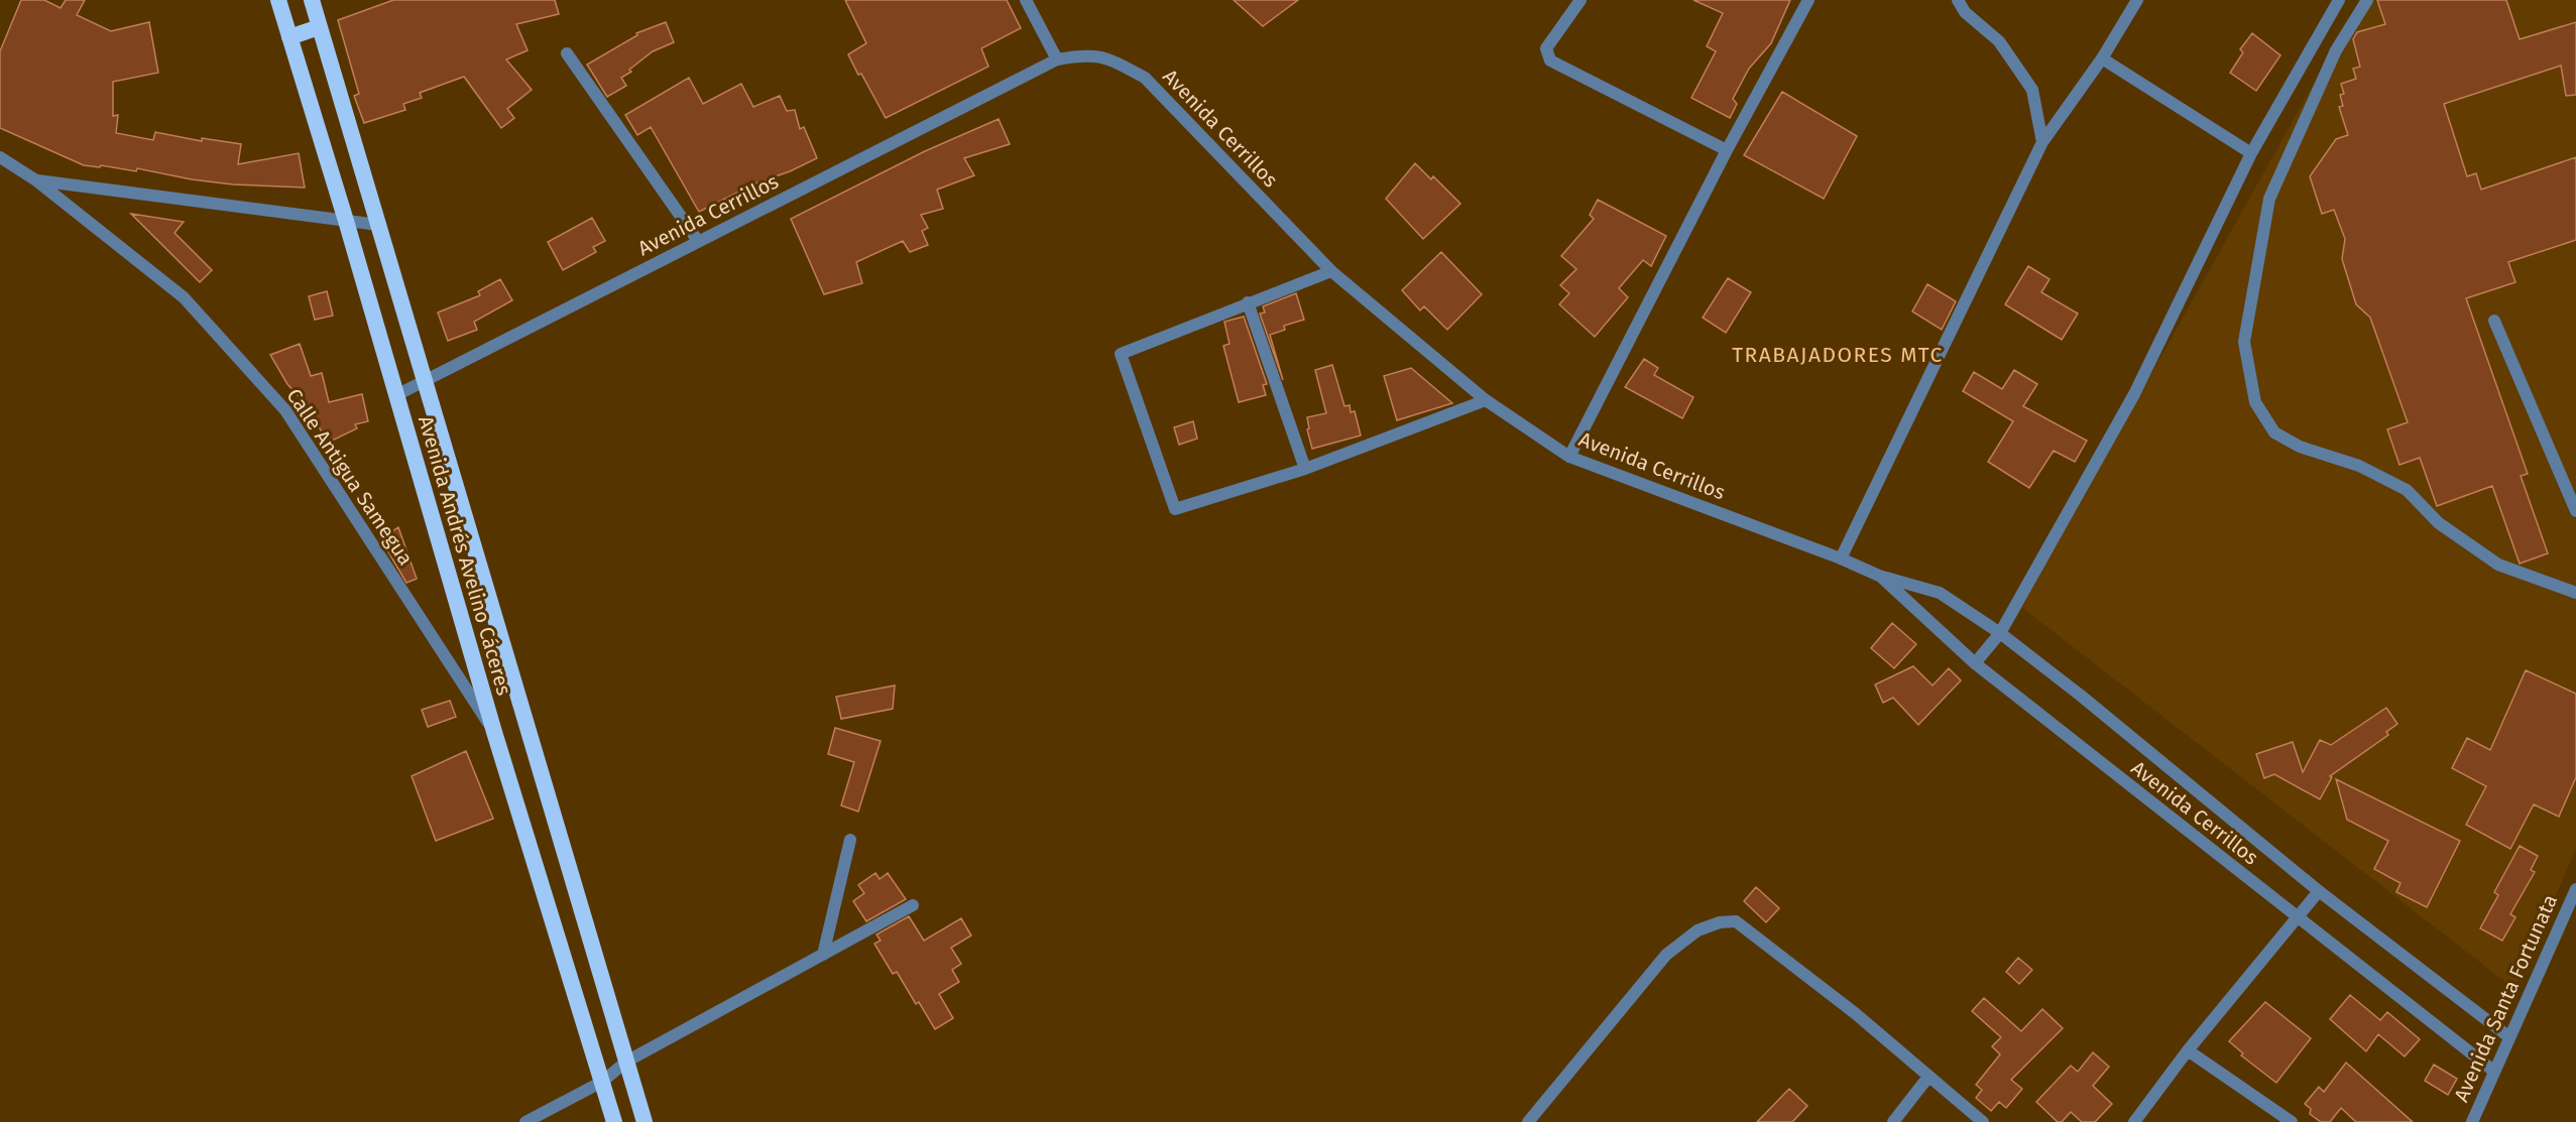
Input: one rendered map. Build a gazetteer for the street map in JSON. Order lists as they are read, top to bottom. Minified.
{"streets":{"highway":["Avenida Andrés Avelino Cáceres"],"street":["Avenida Cerrillos","Calle Antigua Samegua","Avenida Santa Fortunata"]},"crossings":[["Avenida Cerrillos","Avenida Andrés Avelino Cáceres"],["Avenida Cerrillos","Avenida Santa Fortunata"],["Calle Antigua Samegua","Avenida Andrés Avelino Cáceres"]],"districts":["TRABAJADORES MTC"]}
